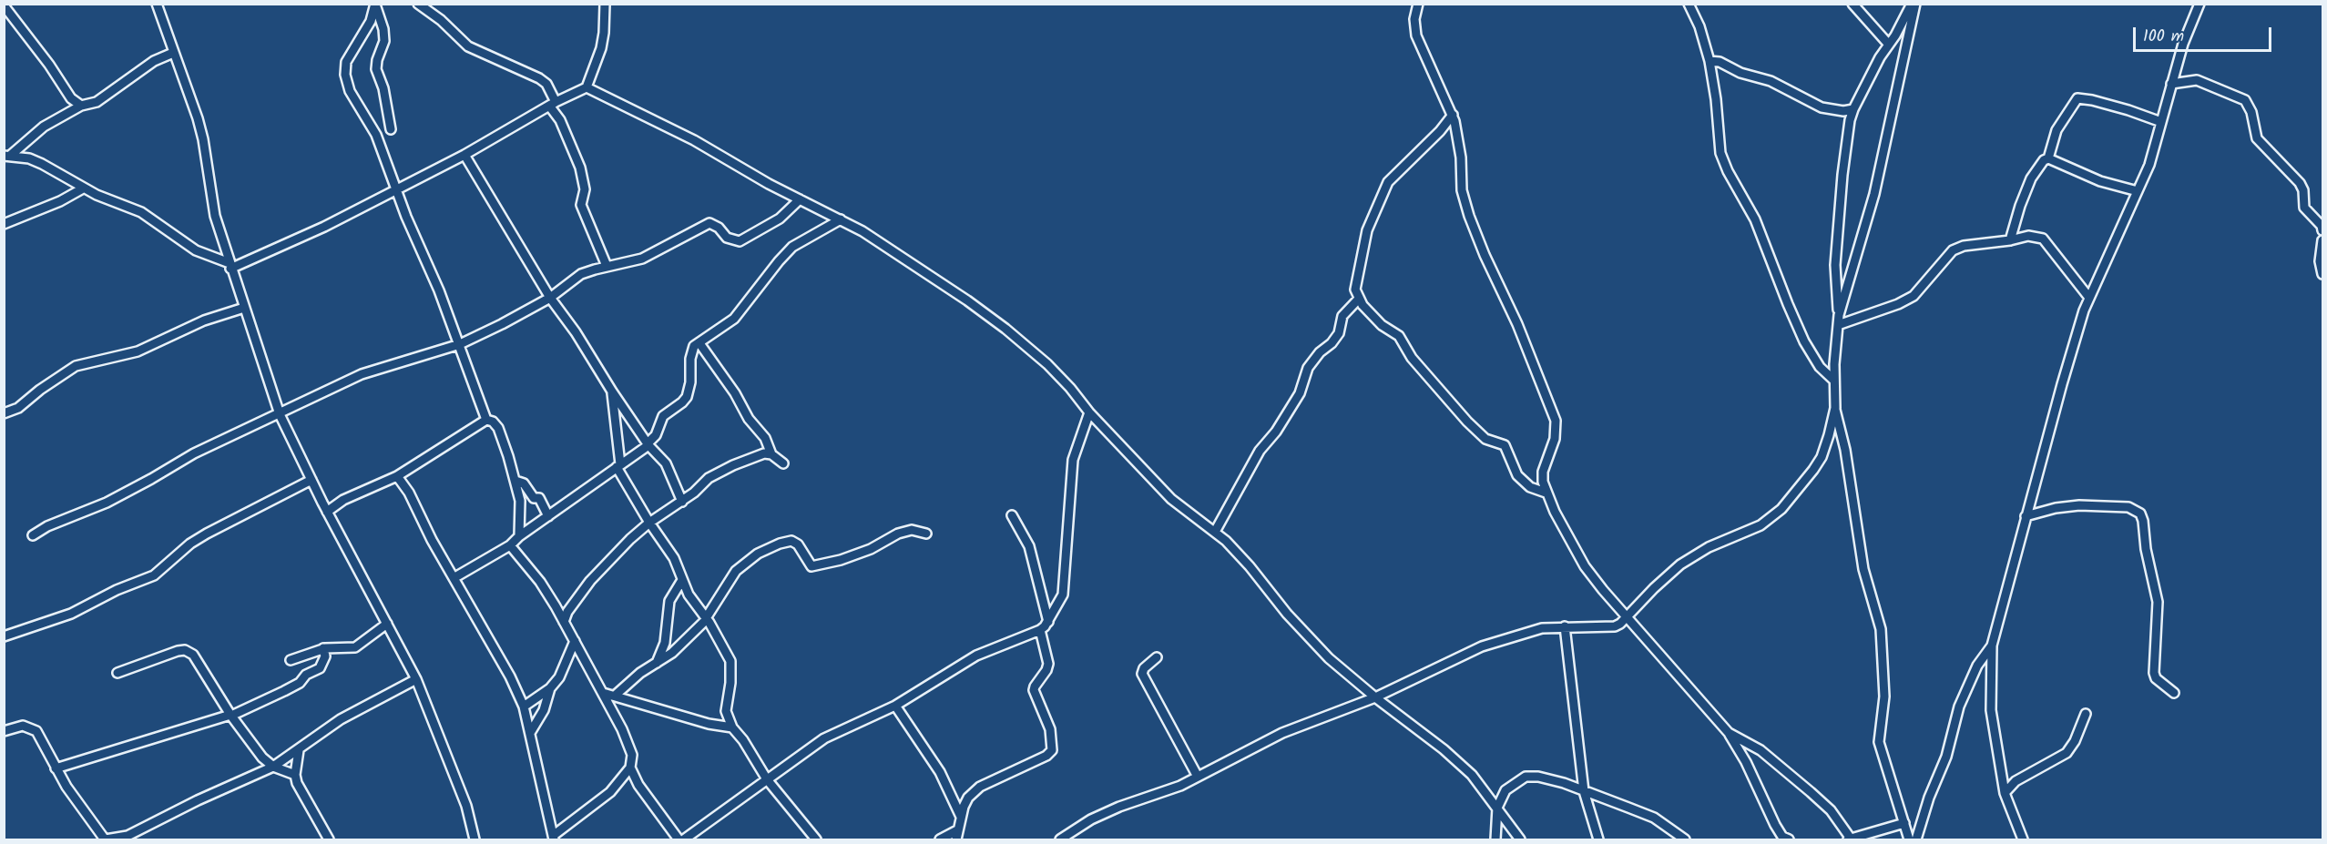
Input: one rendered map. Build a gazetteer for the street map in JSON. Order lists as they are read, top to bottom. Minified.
{"scale_bar":"100 m"}
